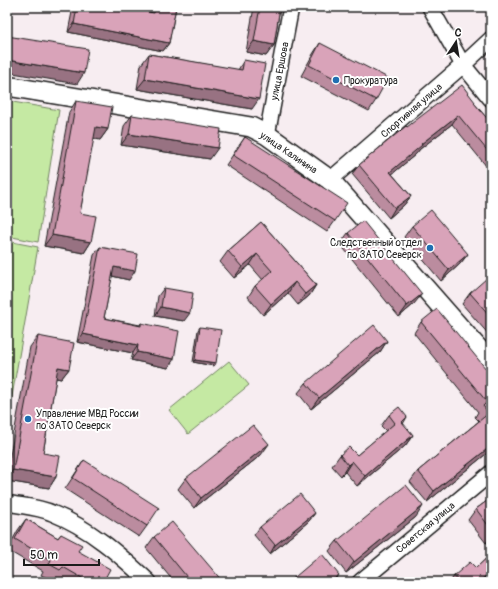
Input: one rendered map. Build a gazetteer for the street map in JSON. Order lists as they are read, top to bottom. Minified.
{"streets":{"main road":["улица Калинина"],"street":["улица Ершова","Спортивная улица","Советская улица"]},"crossings":[["улица Ершова","улица Калинина"],["Спортивная улица","улица Калинина"]],"places":["Прокуратура","Следственный отдел по ЗАТО Северск","Управление МВД России по ЗАТО Северск"],"scale_bar":"50 m","north":"top"}
